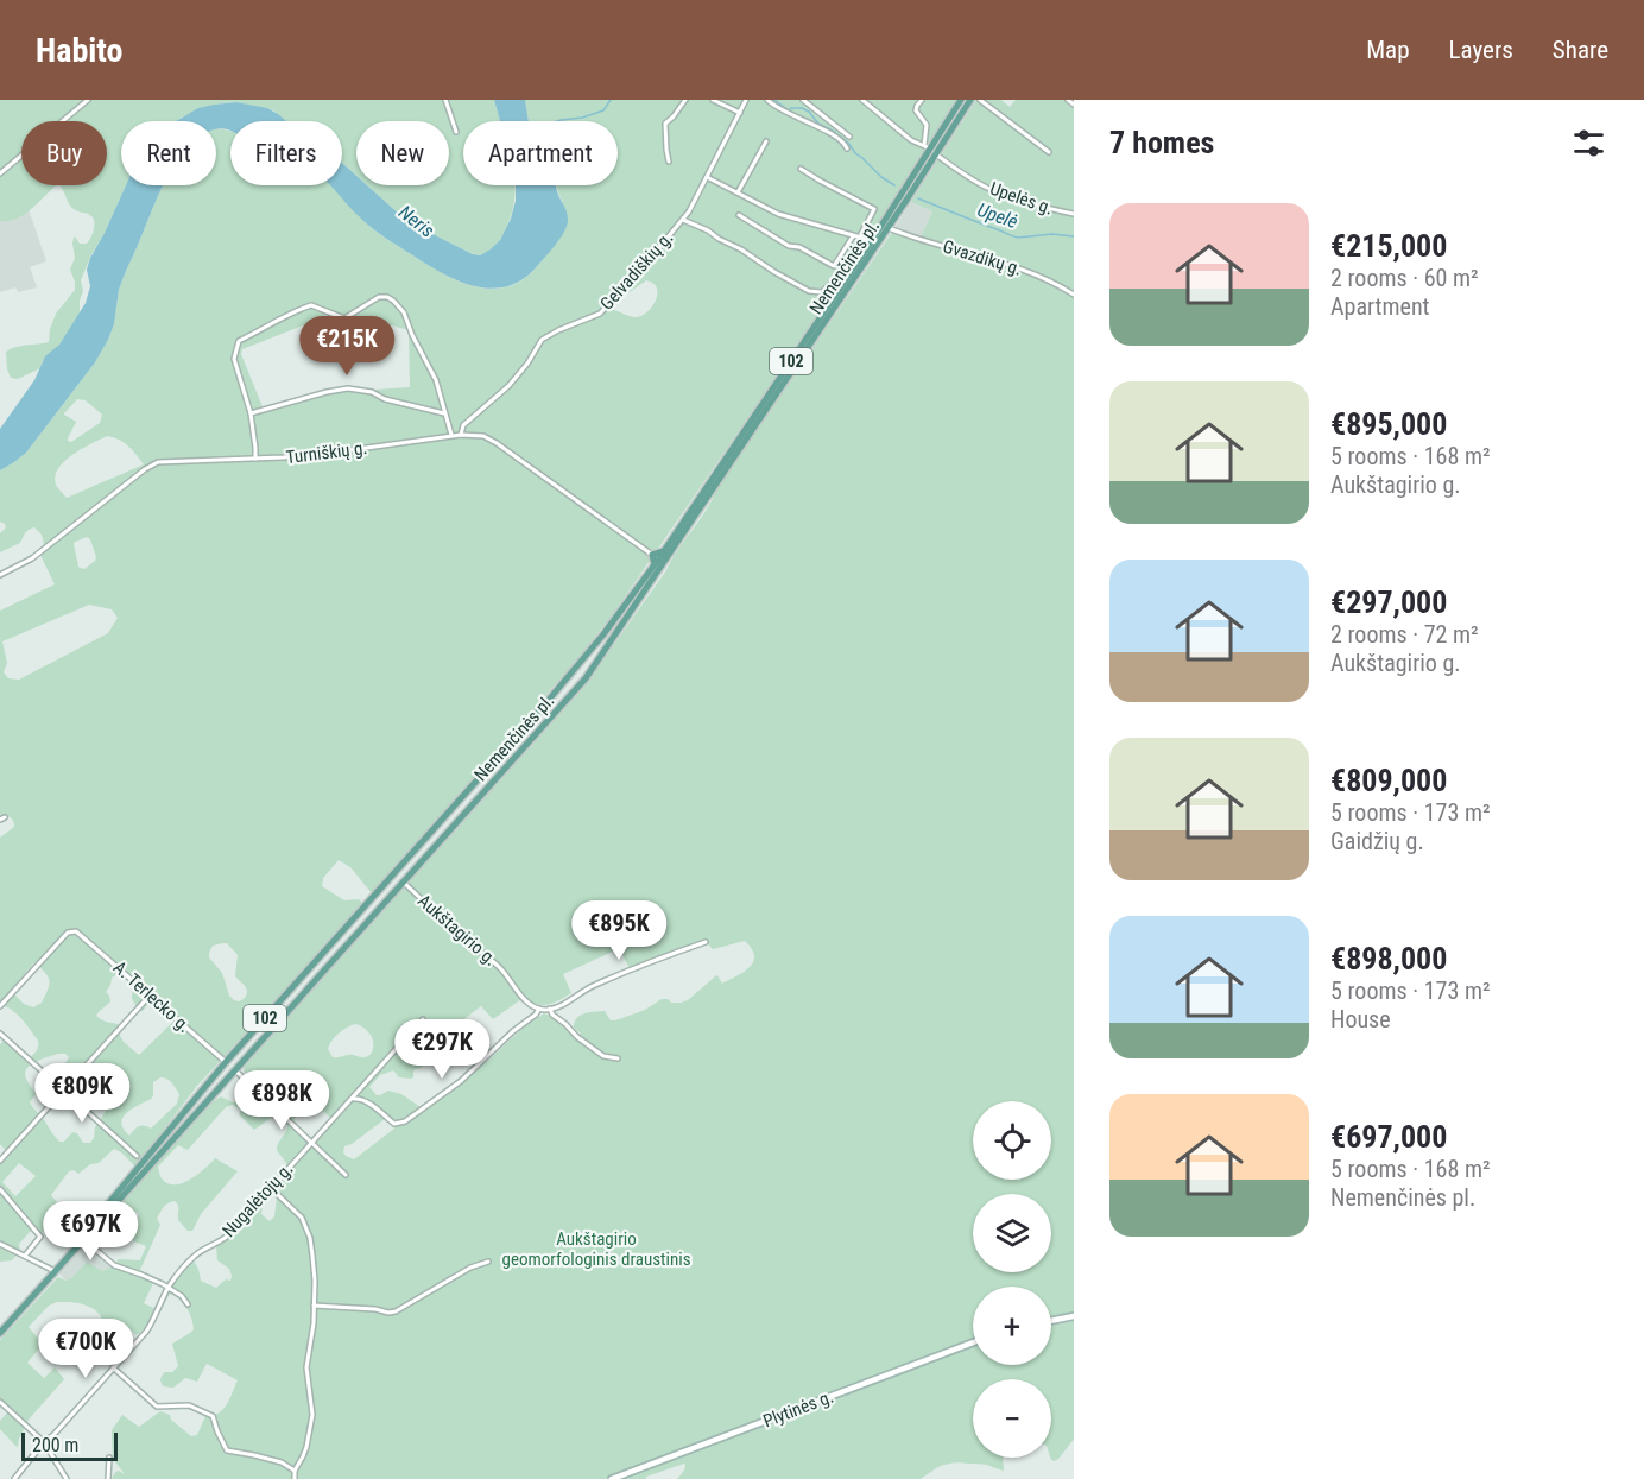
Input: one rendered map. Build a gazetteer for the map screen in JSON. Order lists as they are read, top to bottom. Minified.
{"streets":{"main road":["Nemenčinės pl.","102","Plytinės g."],"street":["Upelės g.","Gvazdikų g.","Gelvadiškių g.","Turniškių g.","Aukštagirio g.","A. Terlecko g.","Nugalėtojų g."]},"crossings":[["Upelės g.","Nemenčinės pl."],["Gvazdikų g.","Nemenčinės pl."],["Nemenčinės pl.","Aukštagirio g."],["Nemenčinės pl.","A. Terlecko g."],["Gelvadiškių g.","Turniškių g."]],"water":["Upelė","Neris"],"parks":["Aukštagirio geomorfologinis draustinis"],"scale_bar":"200 m","page":{"header":"Habito","nav":["Map","Layers","Share"],"heading":"7 homes","chip":["Buy","Rent","Filters","New","Apartment"],"list":[{"name":"€215,000","note":"2 rooms · 60 m² · Apartment"},{"name":"€895,000","note":"5 rooms · 168 m² · Aukštagirio g."},{"name":"€297,000","note":"2 rooms · 72 m² · Aukštagirio g."},{"name":"€809,000","note":"5 rooms · 173 m² · Gaidžių g."},{"name":"€898,000","note":"5 rooms · 173 m² · House"},{"name":"€697,000","note":"5 rooms · 168 m² · Nemenčinės pl."}],"price":["€215K","€895K","€297K","€809K","€898K","€697K","€700K"],"map_buttons":["+","−"],"scale":"200 m"}}
